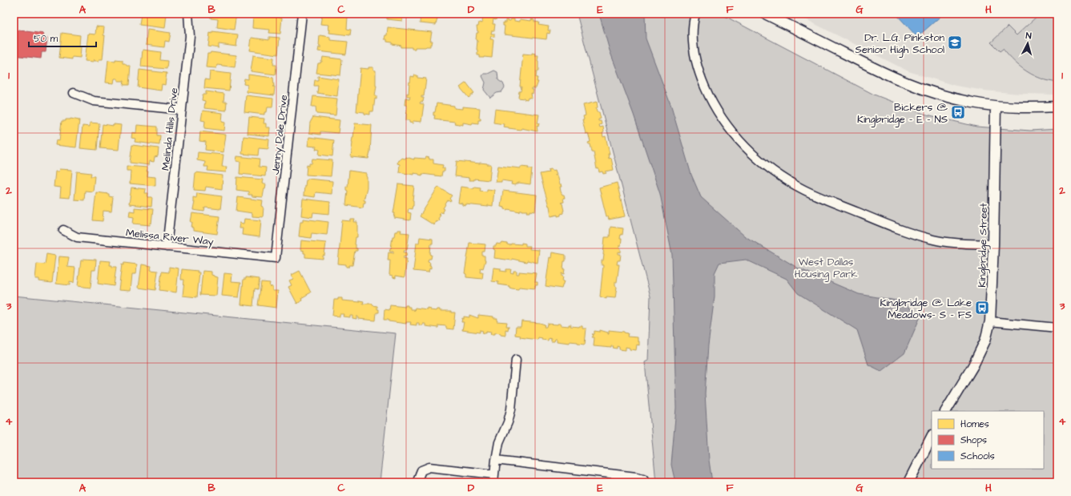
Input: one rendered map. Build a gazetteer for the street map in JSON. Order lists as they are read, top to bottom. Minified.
{"streets":{"street":["Melinda Hills Drive","Jenny Dale Drive","Melissa River Way","Kingbridge Street"]},"crossings":[["Melinda Hills Drive","Melissa River Way"],["Jenny Dale Drive","Melissa River Way"]],"parks":["West Dallas Housing Park"],"places":{"school or university":["Dr. L.G. Pinkston Senior High School"],"bus stop":["Bickers @ Kingbridge - E - NS","Kingbridge @ Lake Meadows- S - FS"]},"legend":["Homes","Shops","Schools"],"scale_bar":"50 m","north":"top","grid":{"columns":["A","B","C","D","E","F","G","H"],"rows":["1","2","3","4"]}}
